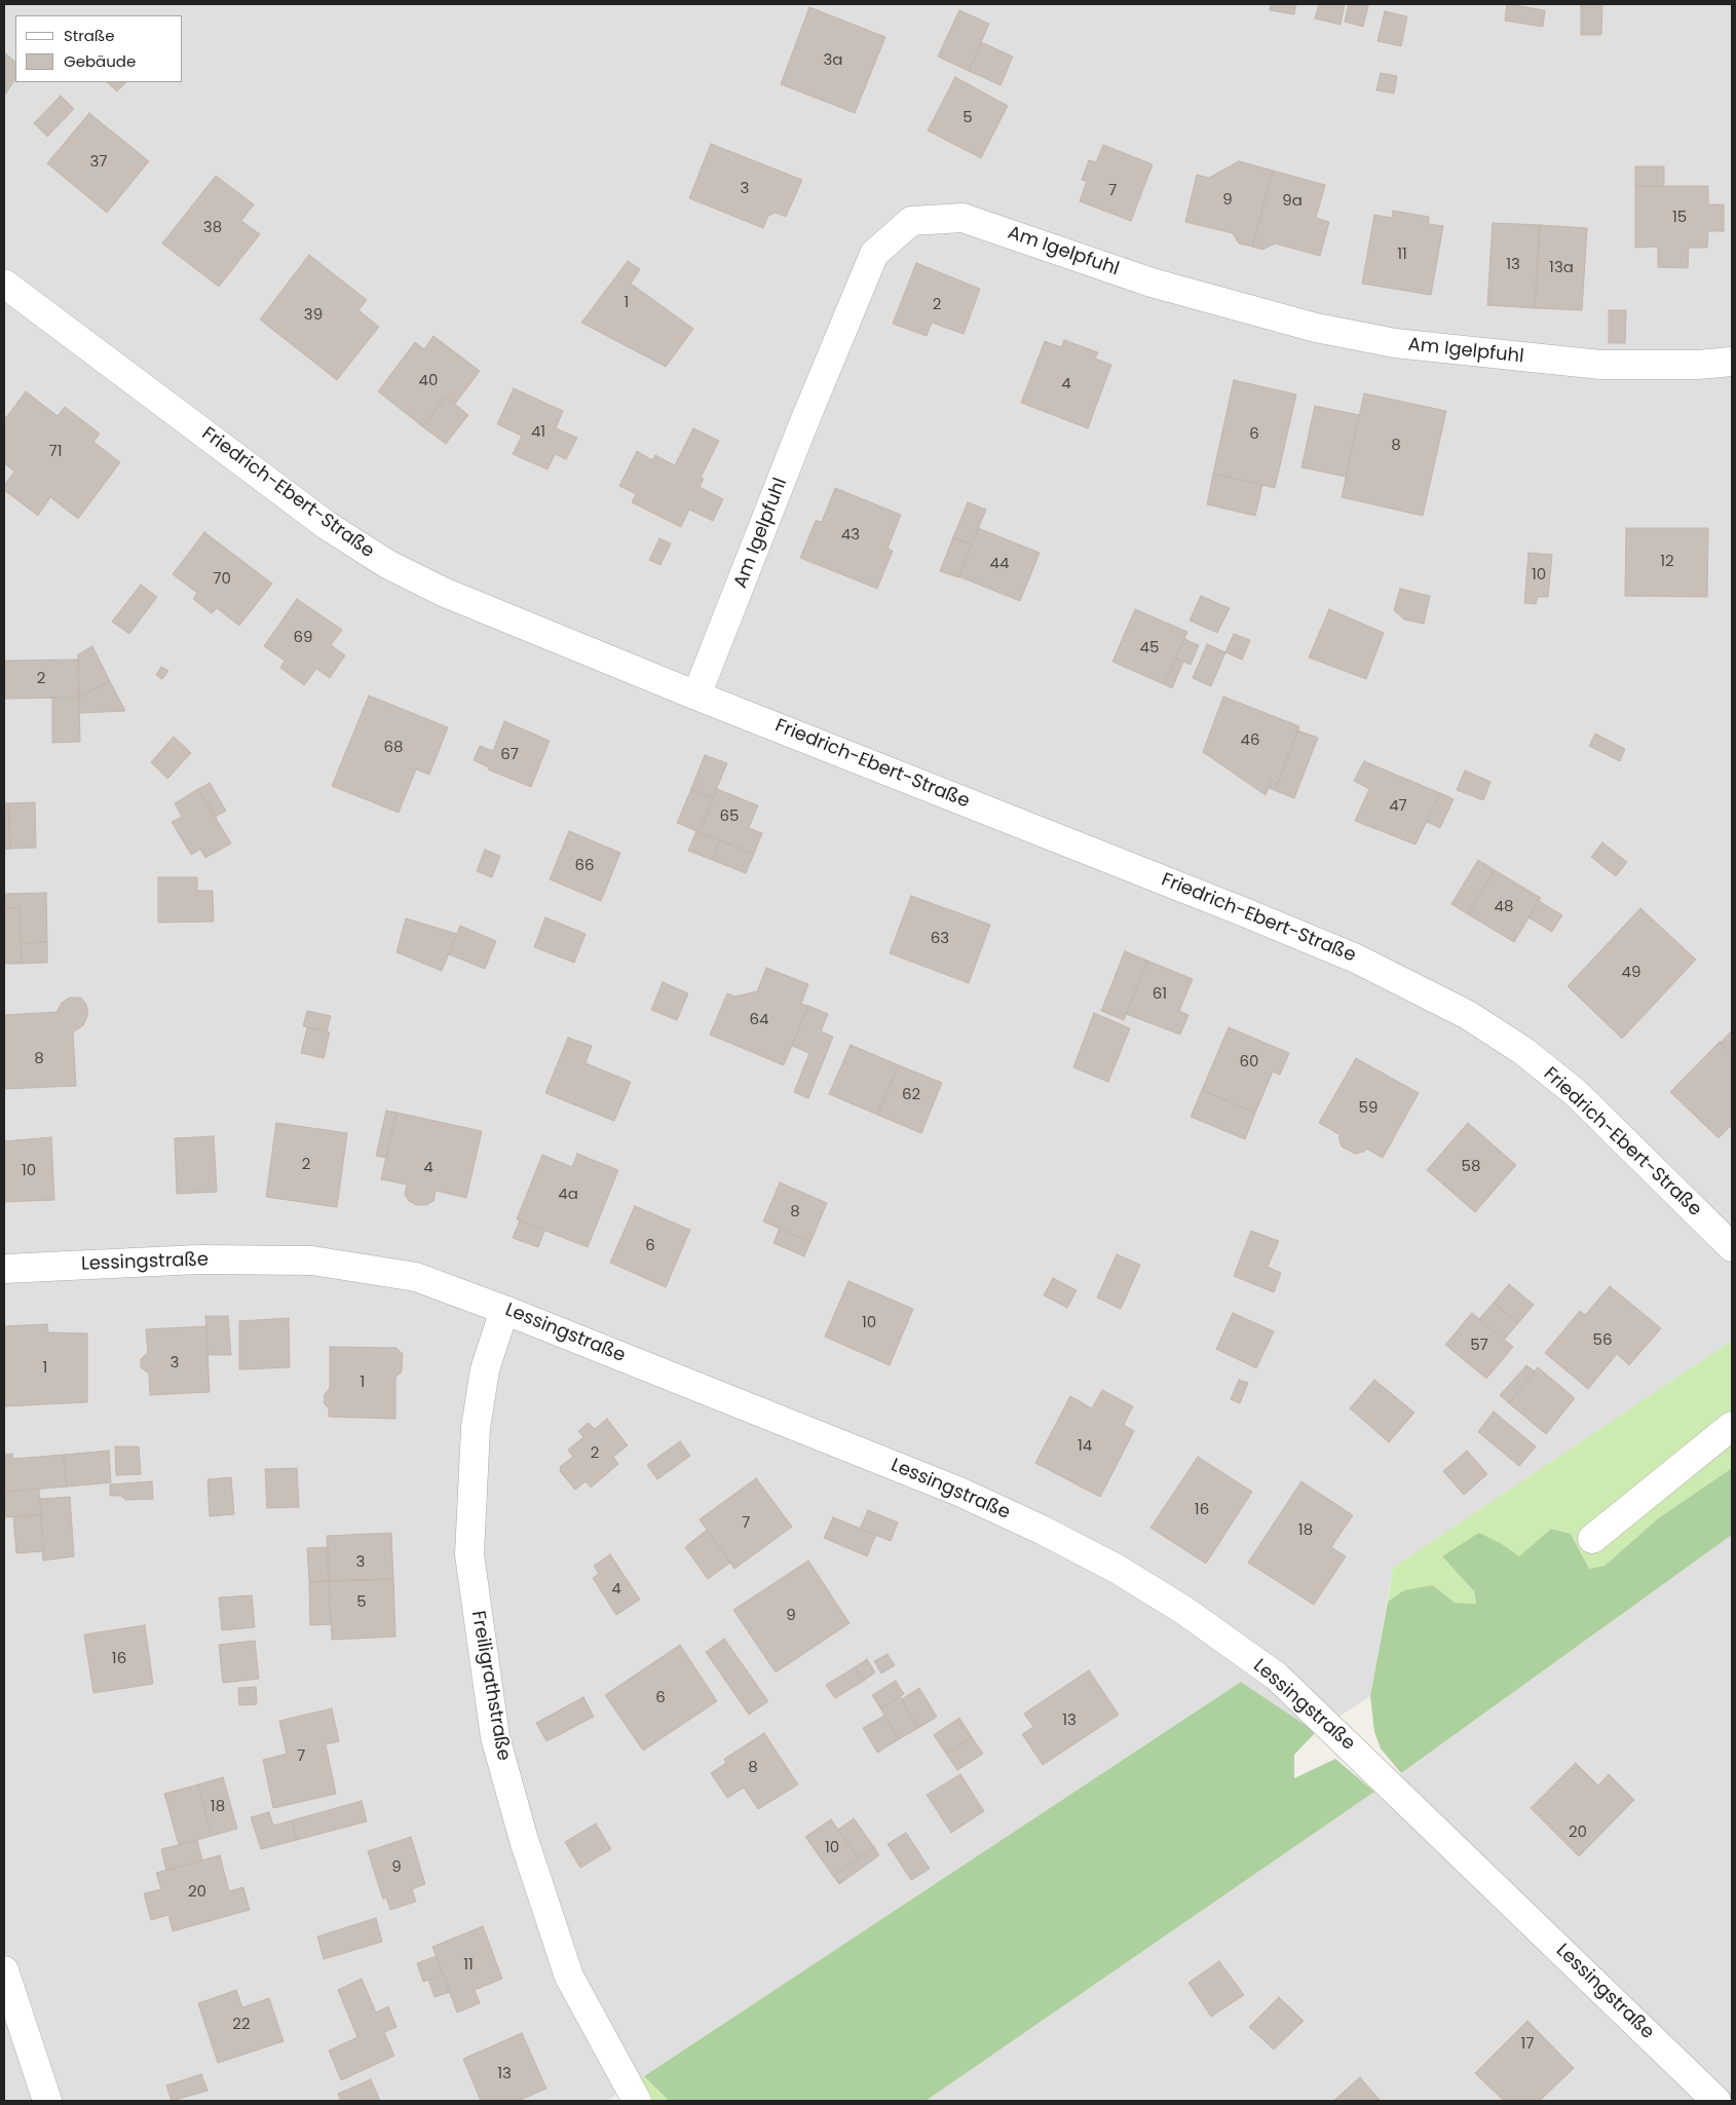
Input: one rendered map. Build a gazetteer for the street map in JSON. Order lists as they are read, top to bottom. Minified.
{"streets":{"street":["Am Igelpfuhl","Friedrich-Ebert-Straße","Lessingstraße","Freiligrathstraße"]},"crossings":[["Am Igelpfuhl","Friedrich-Ebert-Straße"],["Lessingstraße","Freiligrathstraße"]],"house_numbers":["3a","5","37","3","7","9","9a","15","38","11","13","13a","1","2","39","40","4","41","6","8","71","43","12","44","10","70","69","45","2","46","68","67","47","65","66","48","63","49","61","64","8","60","62","59","2","58","4","10","4a","8","6","10","56","57","3","1","1","14","2","16","7","18","3","4","5","9","16","6","13","7","8","18","20","10","9","20","11","22","17","13"],"legend":["Straße","Gebäude"]}
